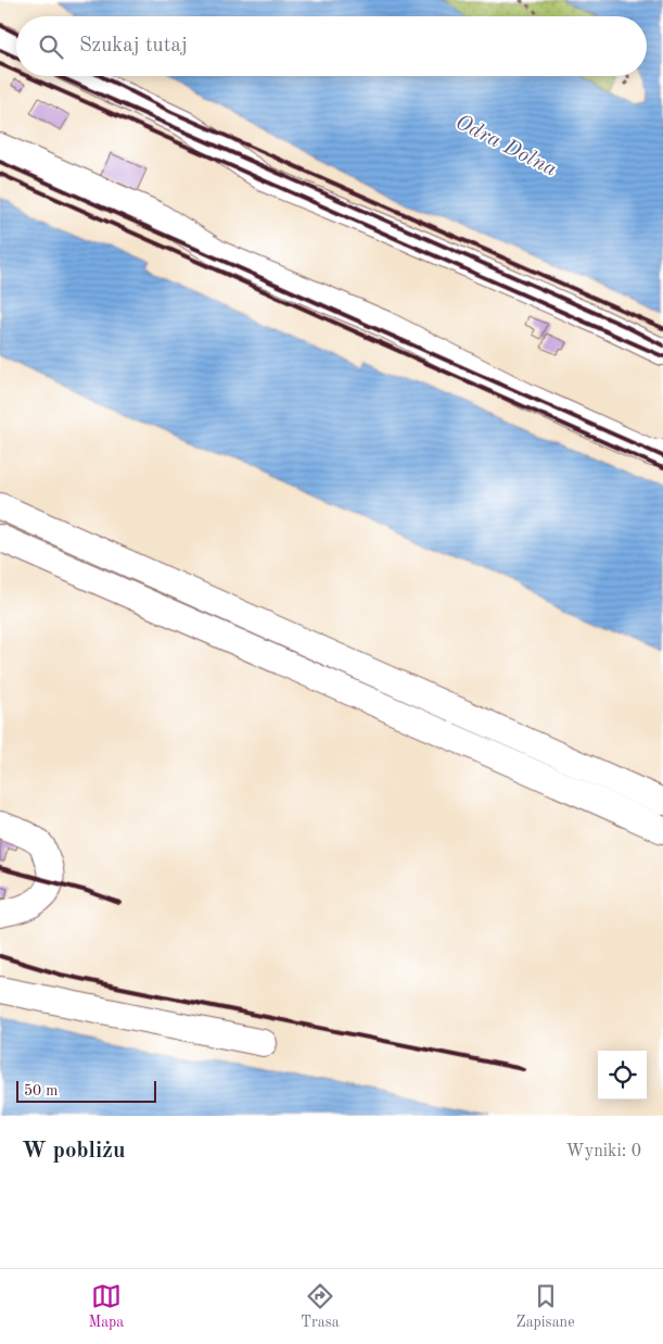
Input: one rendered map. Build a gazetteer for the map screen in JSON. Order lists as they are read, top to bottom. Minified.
{"water":["Odra Dolna"],"scale_bar":"50 m","page":{"search":"Szukaj tutaj","scale":"50 m","heading":["W pobliżu","Wyniki: 0"],"nav":["Mapa","Trasa","Zapisane"]}}
